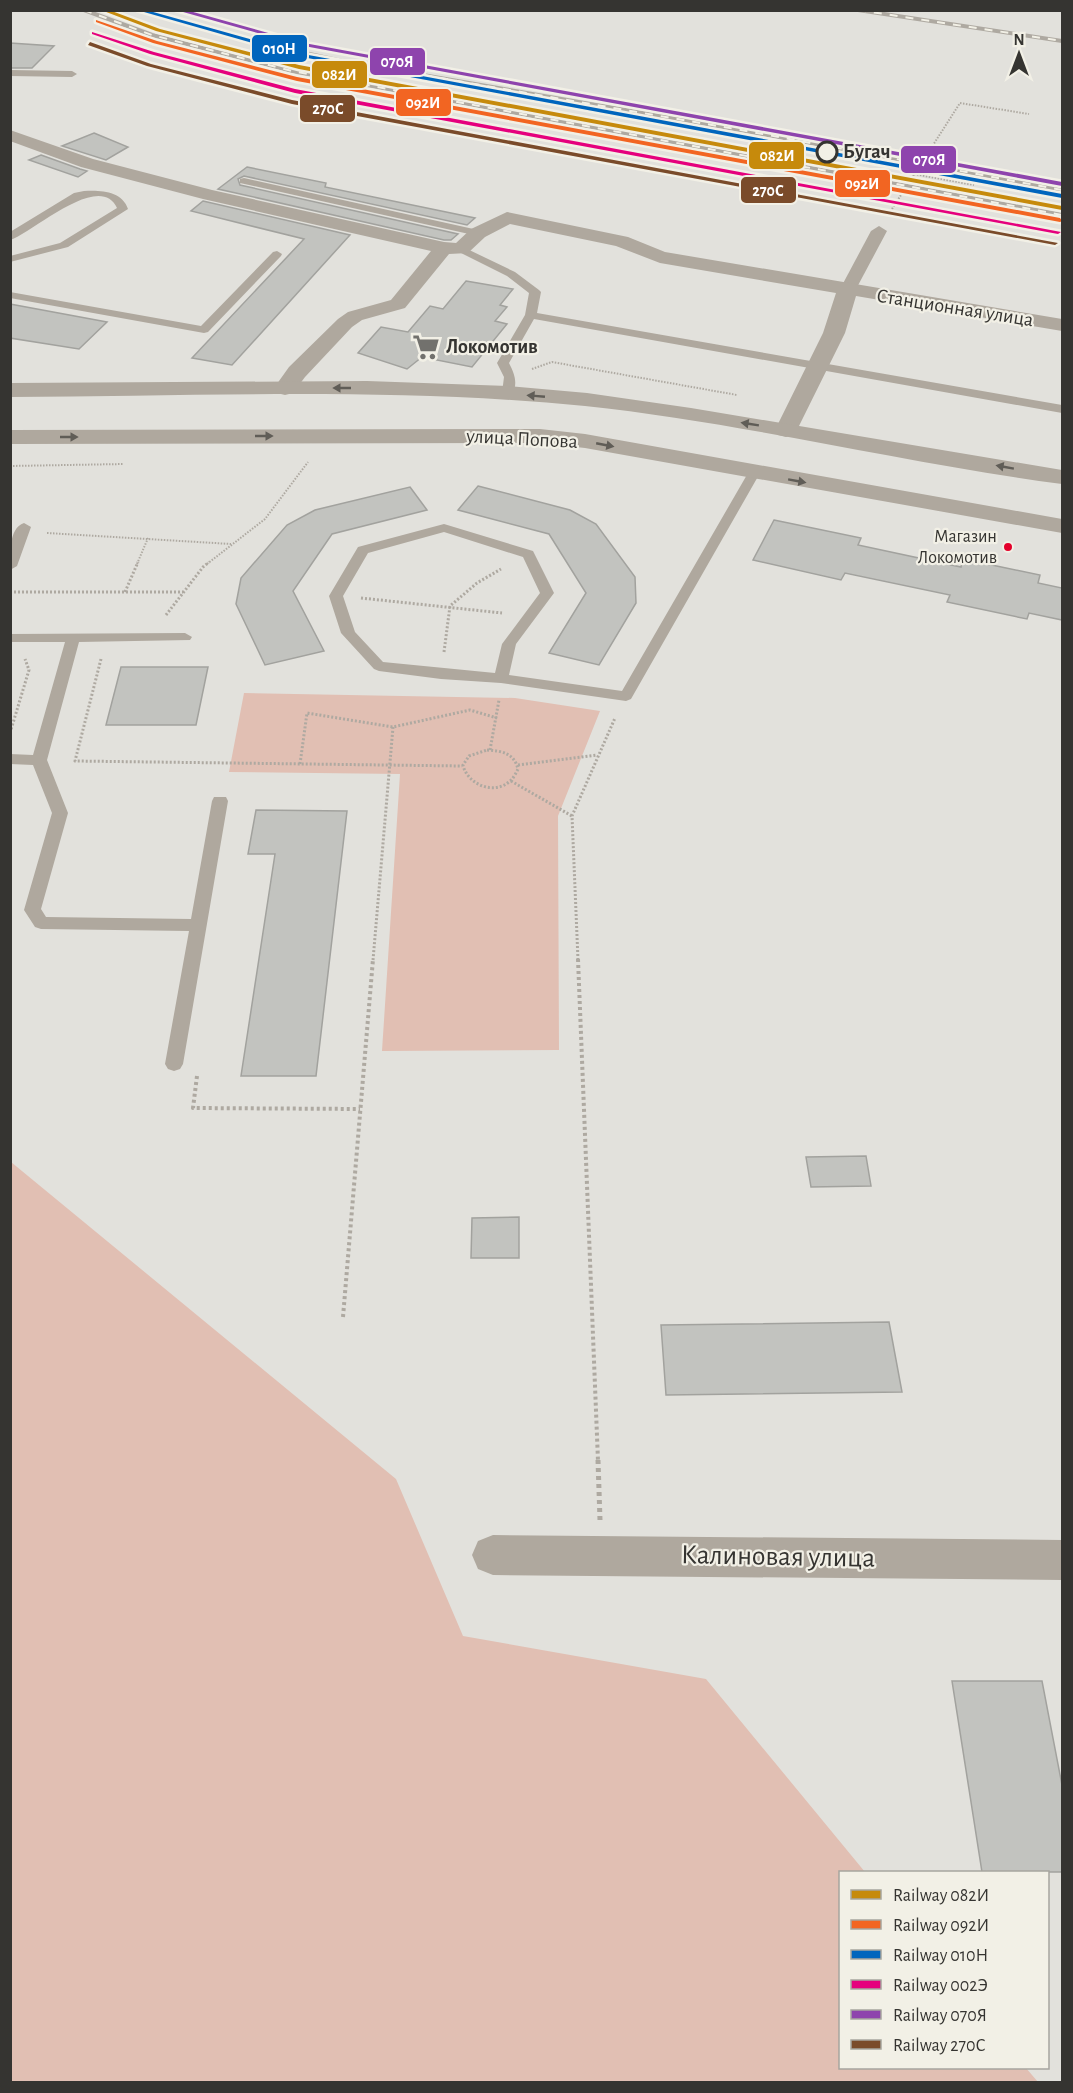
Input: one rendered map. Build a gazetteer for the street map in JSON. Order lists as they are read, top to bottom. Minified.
{"streets":{"street":["Станционная улица","улица Попова","Калиновая улица"]},"crossings":[["Станционная улица","улица Попова"]],"places":{"other":["Бугач","Магазин Локомотив"],"supermarket":["Локомотив"]},"lines":["rail line 082И","rail line 010Н","rail line 070Я","rail line 092И","rail line 002Э","rail line 270С"],"legend":["Railway 082И","Railway 092И","Railway 010Н","Railway 002Э","Railway 070Я","Railway 270С"],"north":"top"}
